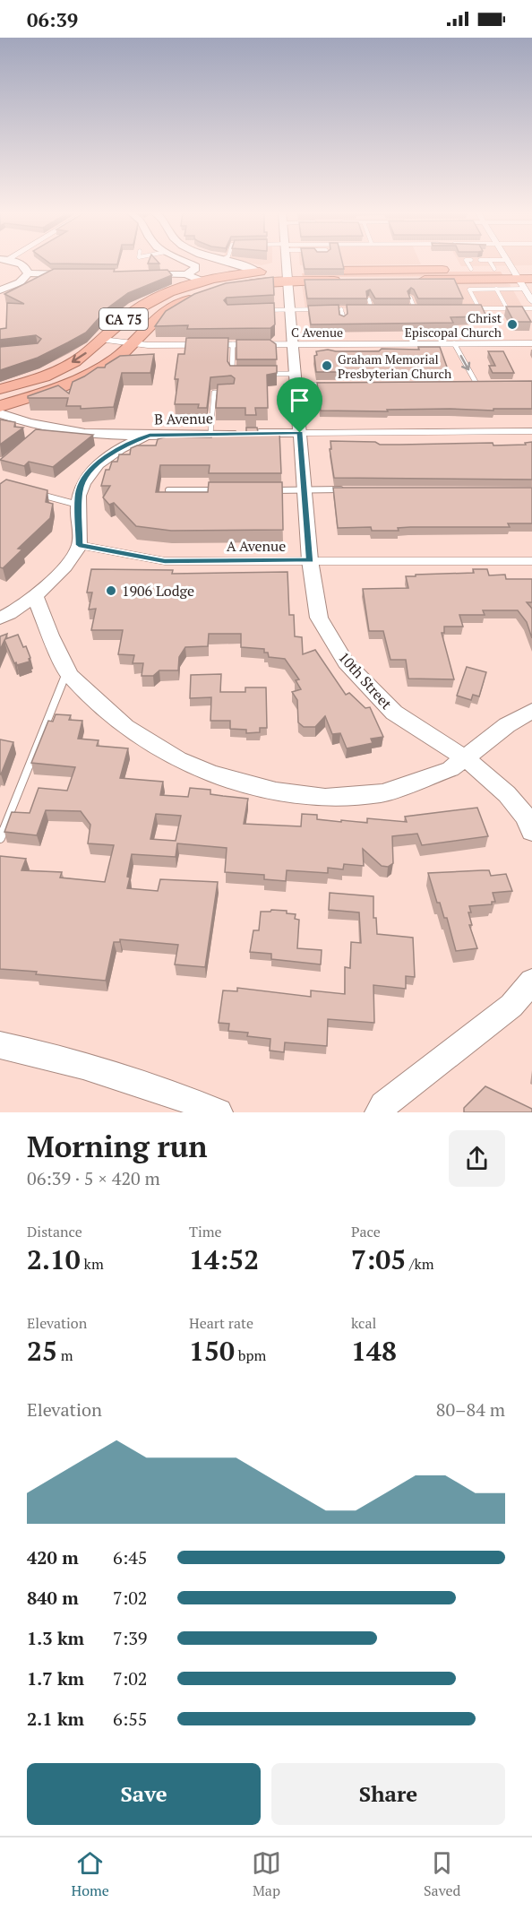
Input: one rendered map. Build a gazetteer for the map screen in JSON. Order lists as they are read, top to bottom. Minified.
{"streets":{"highway":["CA 75"],"street":["C Avenue","B Avenue","A Avenue","10th Street"]},"crossings":[["CA 75","C Avenue"],["CA 75","10th Street"],["C Avenue","10th Street"],["B Avenue","10th Street"],["A Avenue","10th Street"]],"places":["Christ Episcopal Church","Graham Memorial Presbyterian Church","1906 Lodge"],"page":{"status":"06:39","heading":["Morning run","06:39 · 5 × 420 m"],"stats":[["Distance","2.10 km"],["Time","14:52"],["Pace","7:05 /km"],["Elevation","25 m"],["Heart rate","150 bpm"],["kcal","148"]],"chart":["Elevation","80–84 m"],"list":[{"name":"420 m","note":"6:45"},{"name":"840 m","note":"7:02"},{"name":"1.3 km","note":"7:39"},{"name":"1.7 km","note":"7:02"},{"name":"2.1 km","note":"6:55"}],"buttons":["Save","Share"],"tabs":["Home","Map","Saved"]}}
